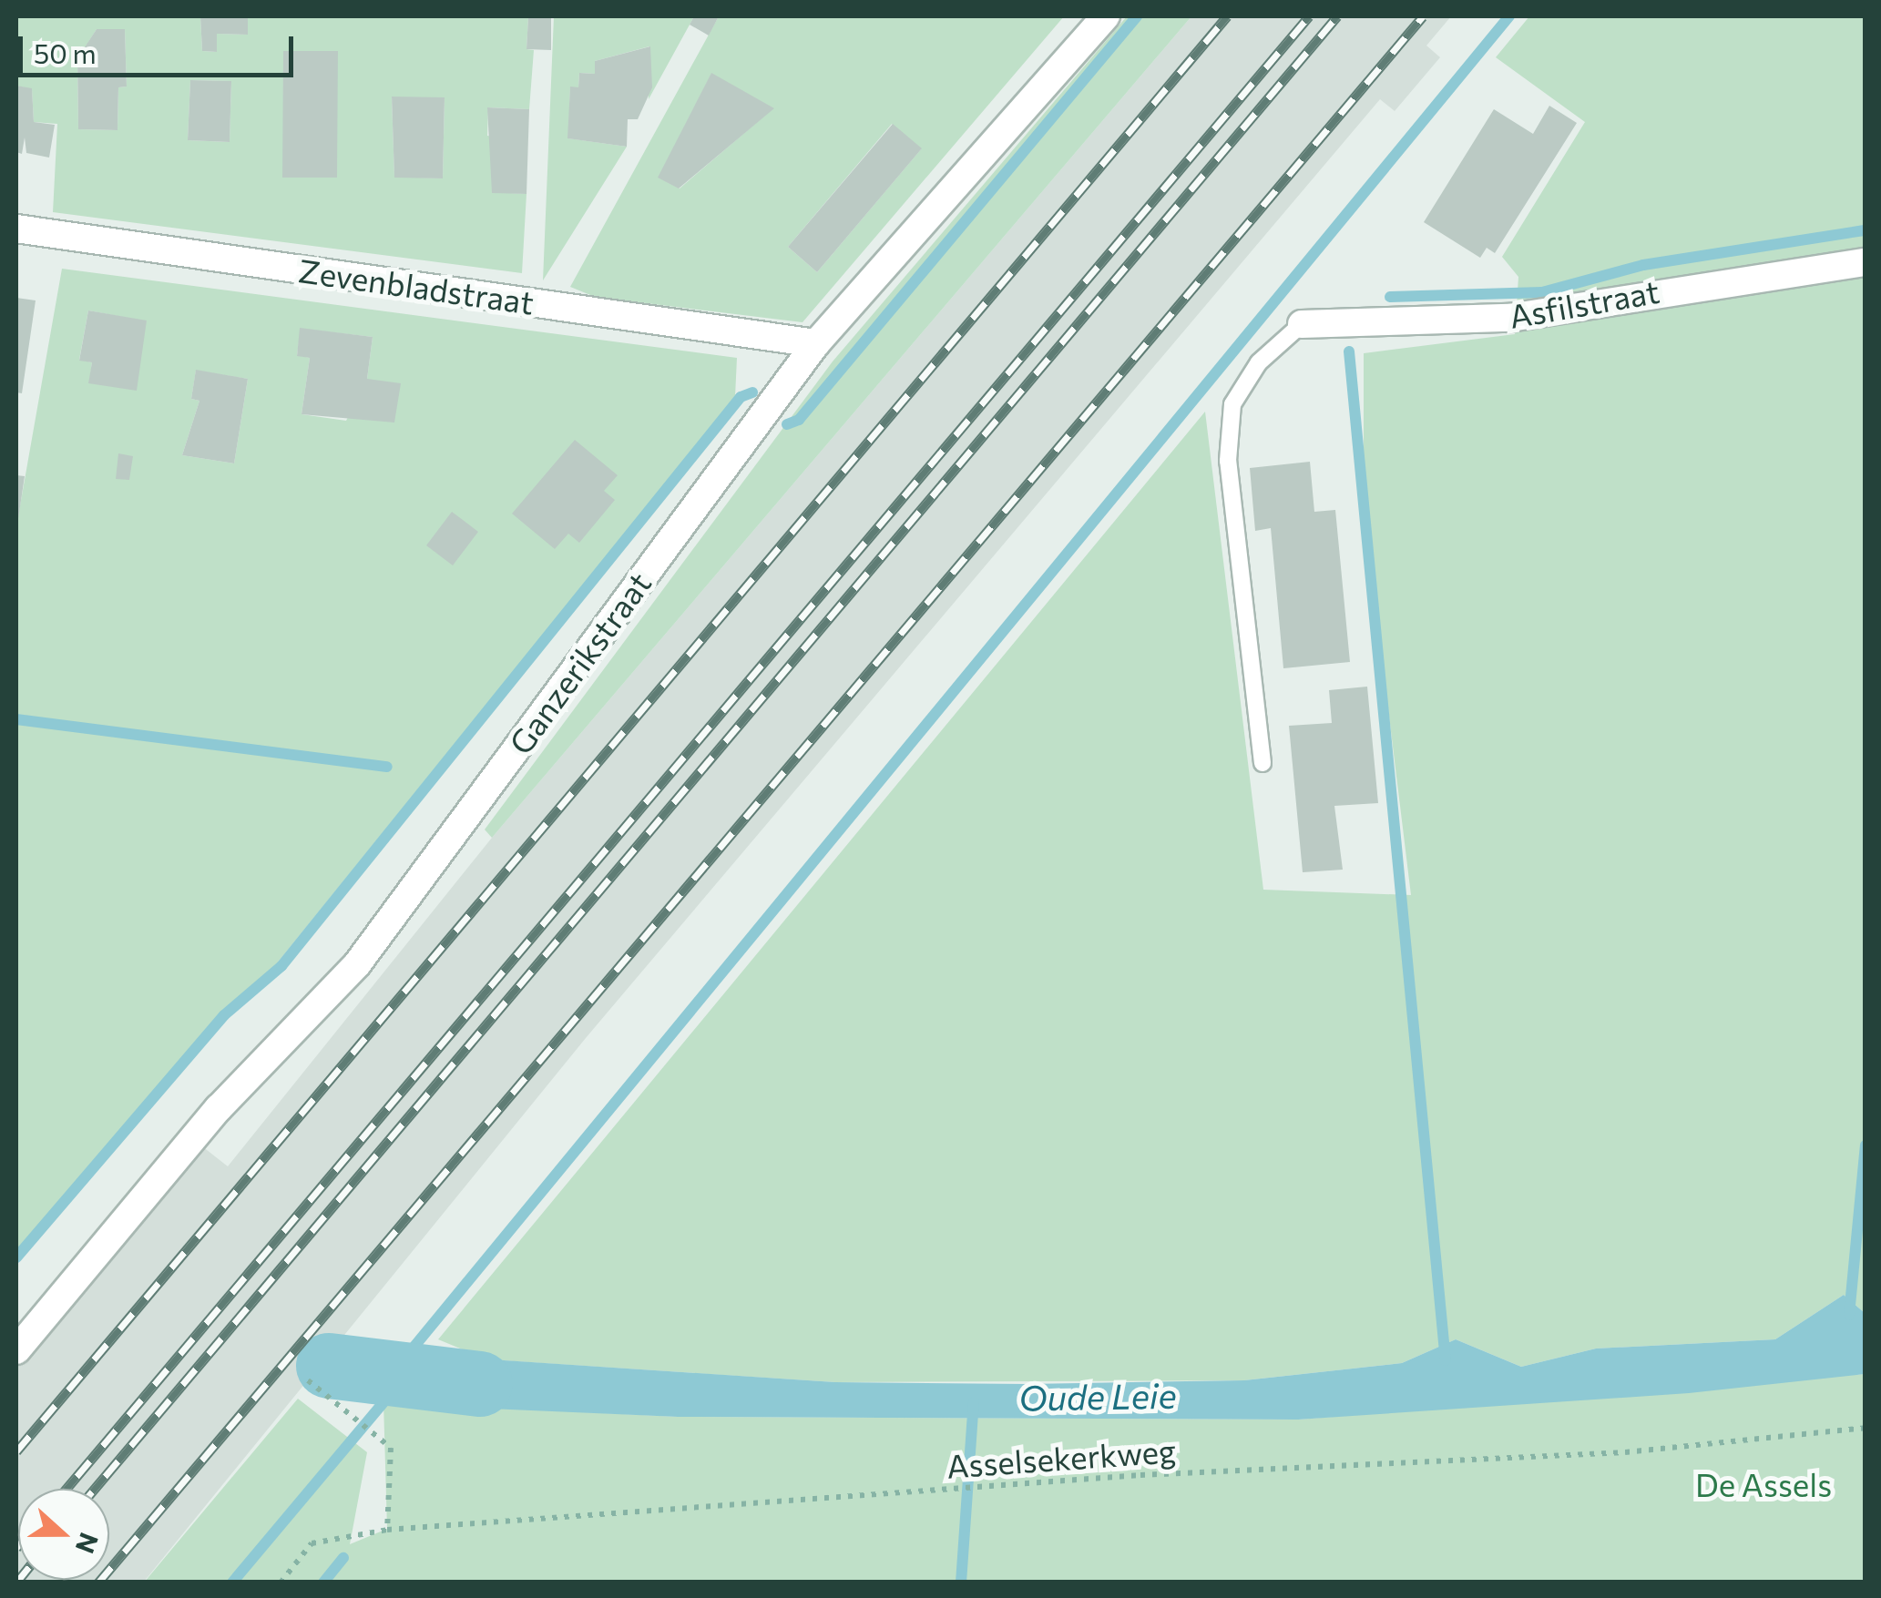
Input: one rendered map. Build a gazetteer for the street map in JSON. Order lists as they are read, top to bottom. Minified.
{"streets":{"street":["Zevenbladstraat","Asfilstraat","Ganzerikstraat"],"path":["Asselsekerkweg"]},"crossings":[["Zevenbladstraat","Ganzerikstraat"]],"water":["Oude Leie"],"parks":["De Assels"],"scale_bar":"50 m","north":"right"}
